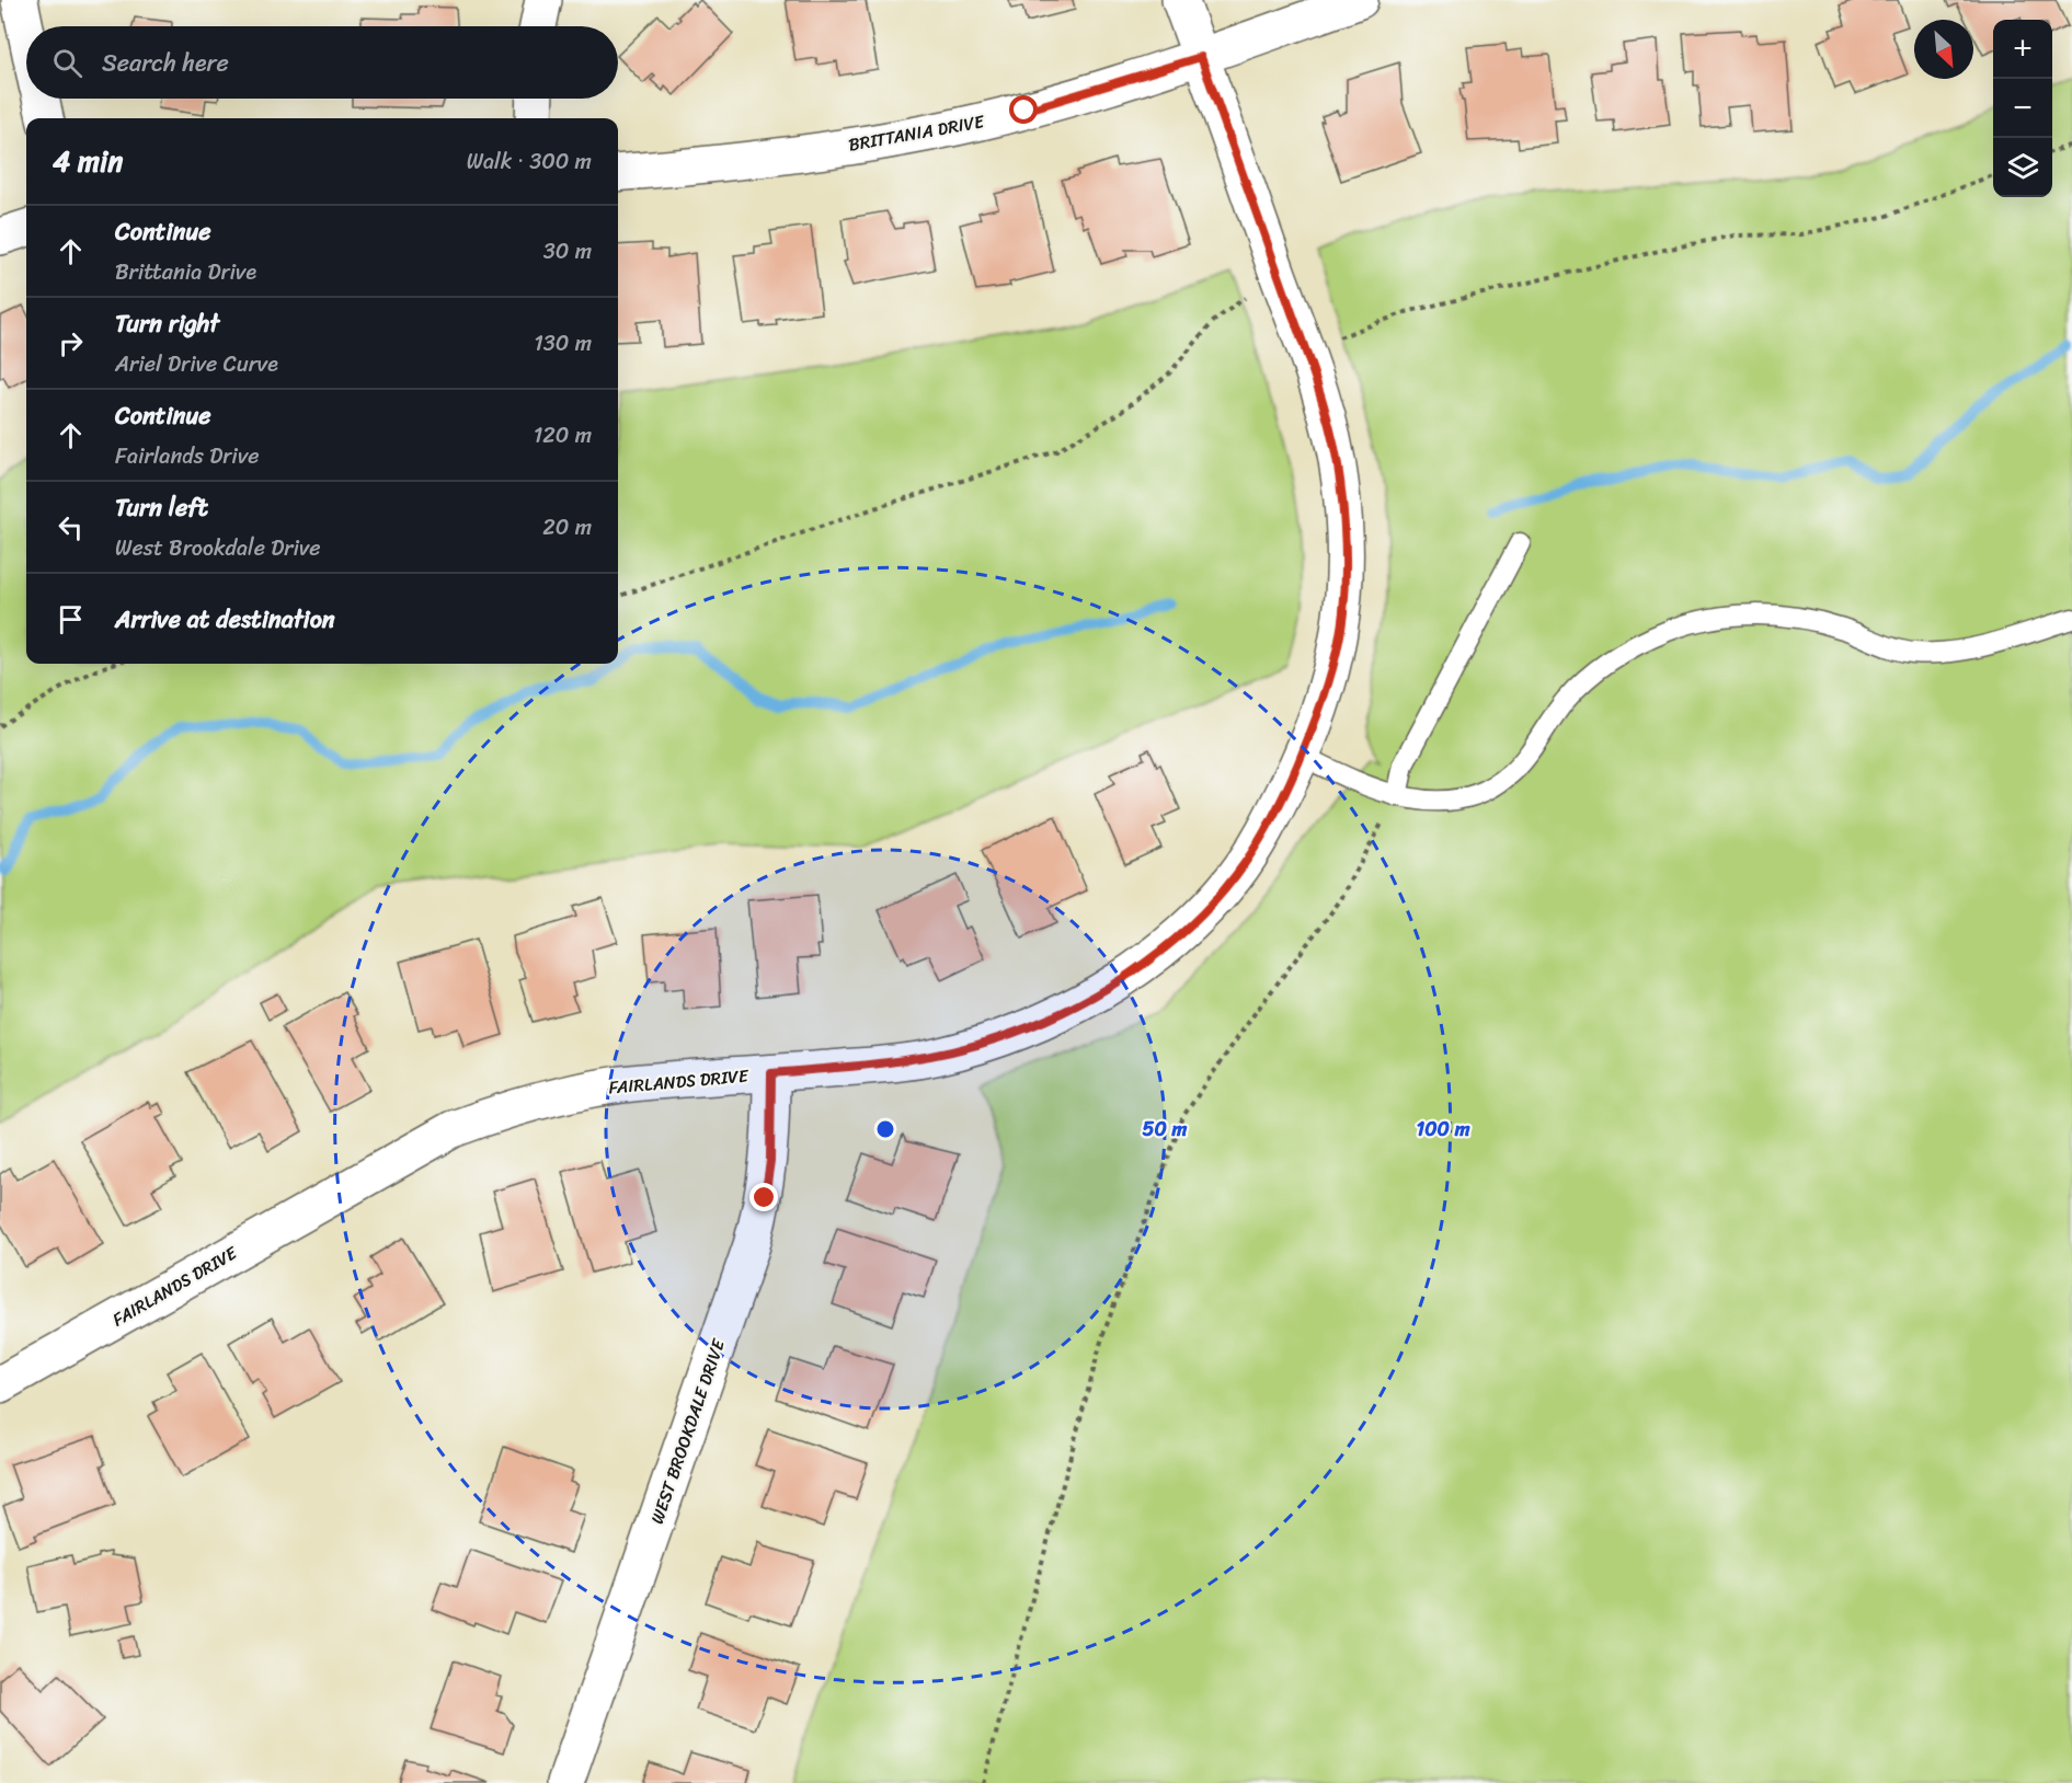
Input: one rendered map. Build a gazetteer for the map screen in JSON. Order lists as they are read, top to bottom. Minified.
{"streets":{"street":["BRITTANIA DRIVE","FAIRLANDS DRIVE","WEST BROOKDALE DRIVE"]},"crossings":[["BRITTANIA DRIVE","FAIRLANDS DRIVE"],["FAIRLANDS DRIVE","WEST BROOKDALE DRIVE"]],"north":"bottom right","page":{"map_buttons":["+","−"],"search":"Search here","heading":["4 min","Walk · 300 m"],"list":[["Continue","Brittania Drive","30 m"],["Turn right","Ariel Drive Curve","130 m"],["Continue","Fairlands Drive","120 m"],["Turn left","West Brookdale Drive","20 m"],"Arrive at destination"]},"rings":["50 m","100 m"]}
